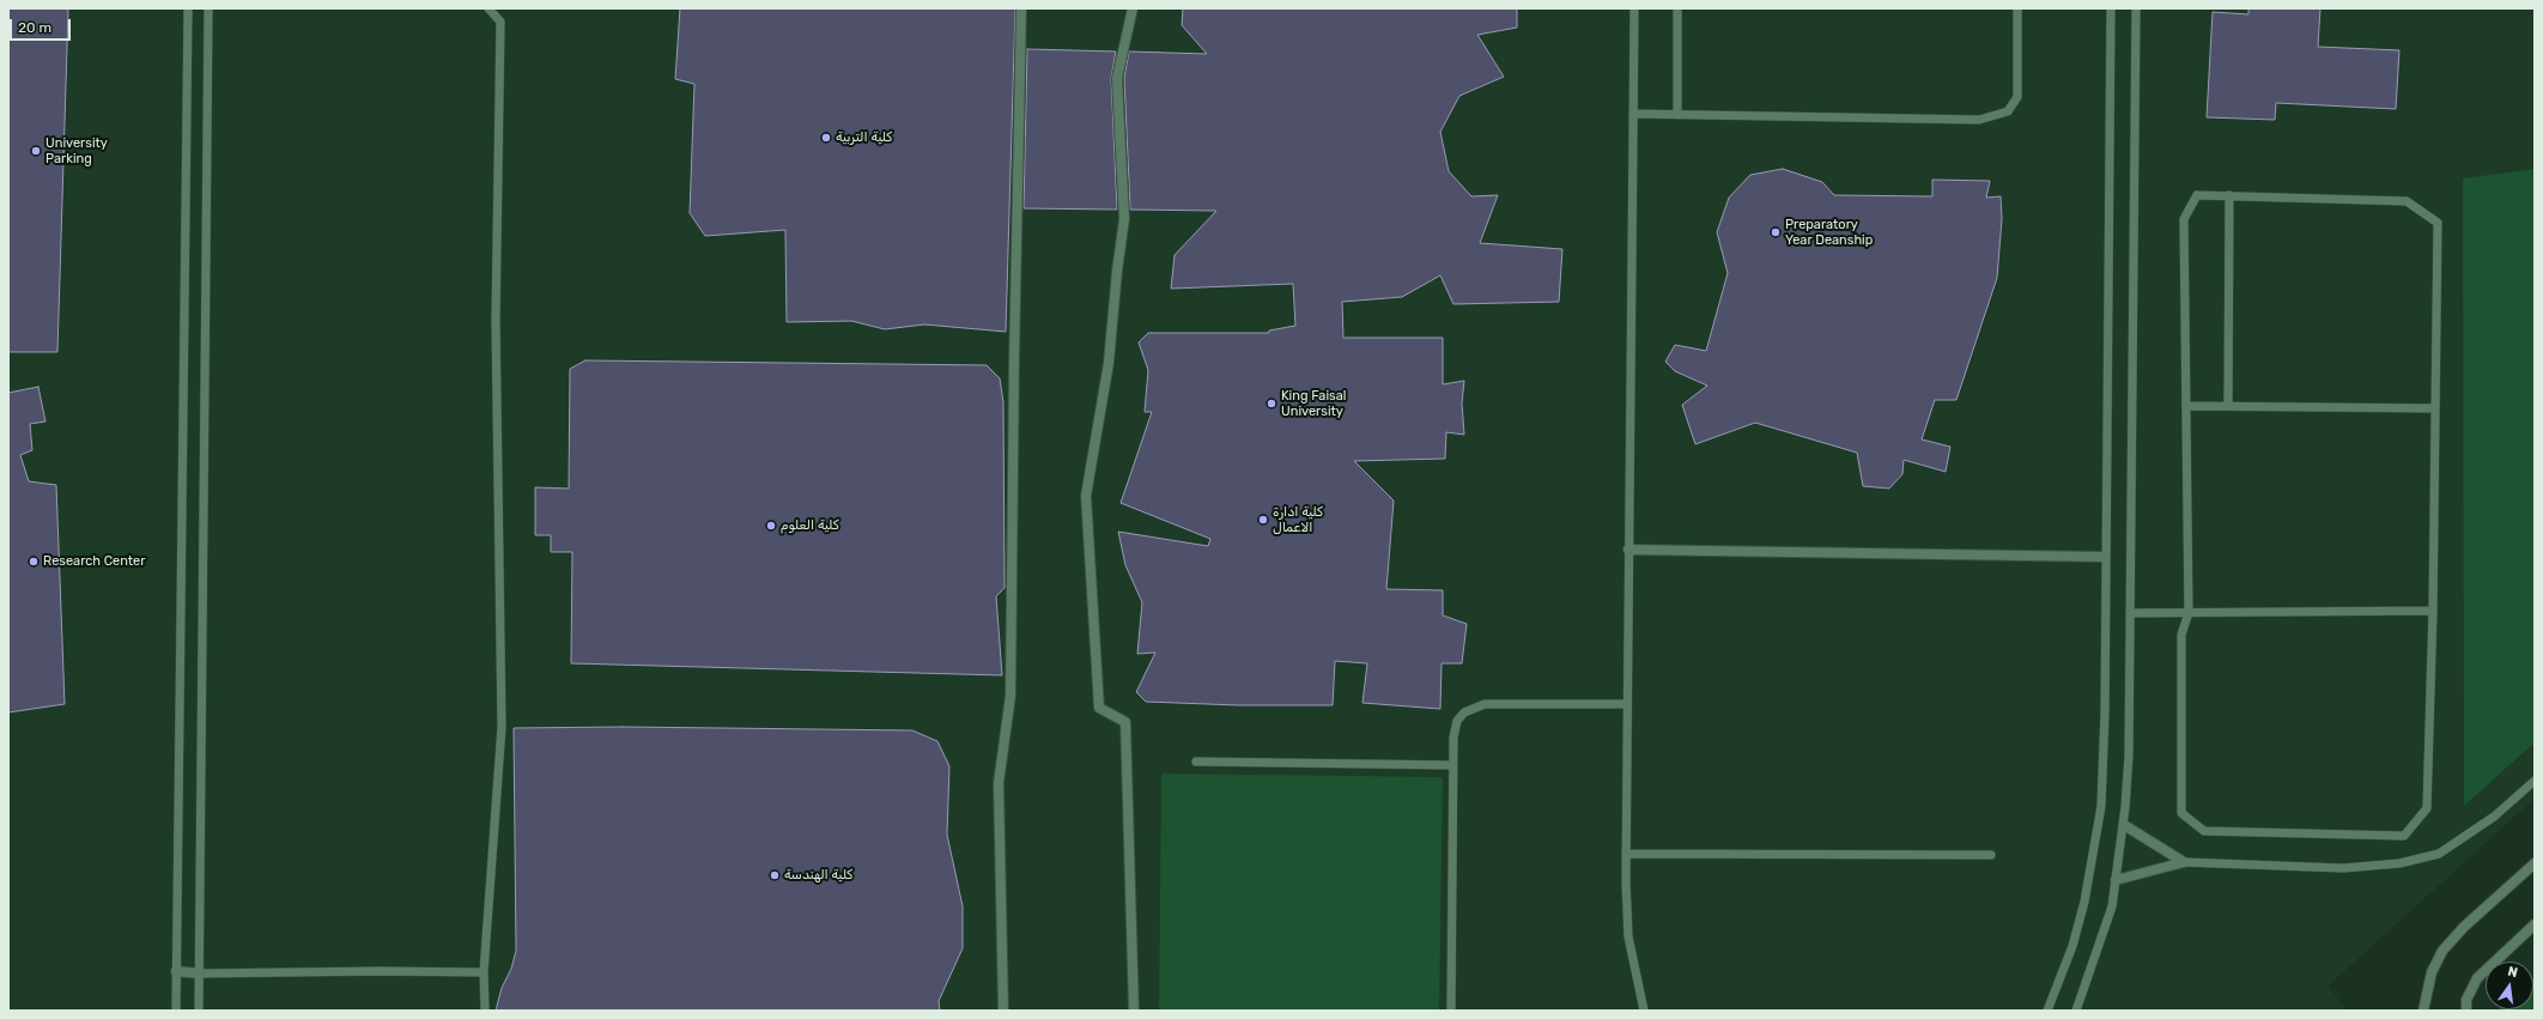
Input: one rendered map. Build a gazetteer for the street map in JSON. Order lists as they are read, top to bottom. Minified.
{"places":["كلية التربية","University Parking","Preparatory Year Deanship","King Faisal University","كلية ادارة الاعمال","كلية العلوم","Research Center","كلية الهندسة"],"scale_bar":"20 m","north":"top"}
